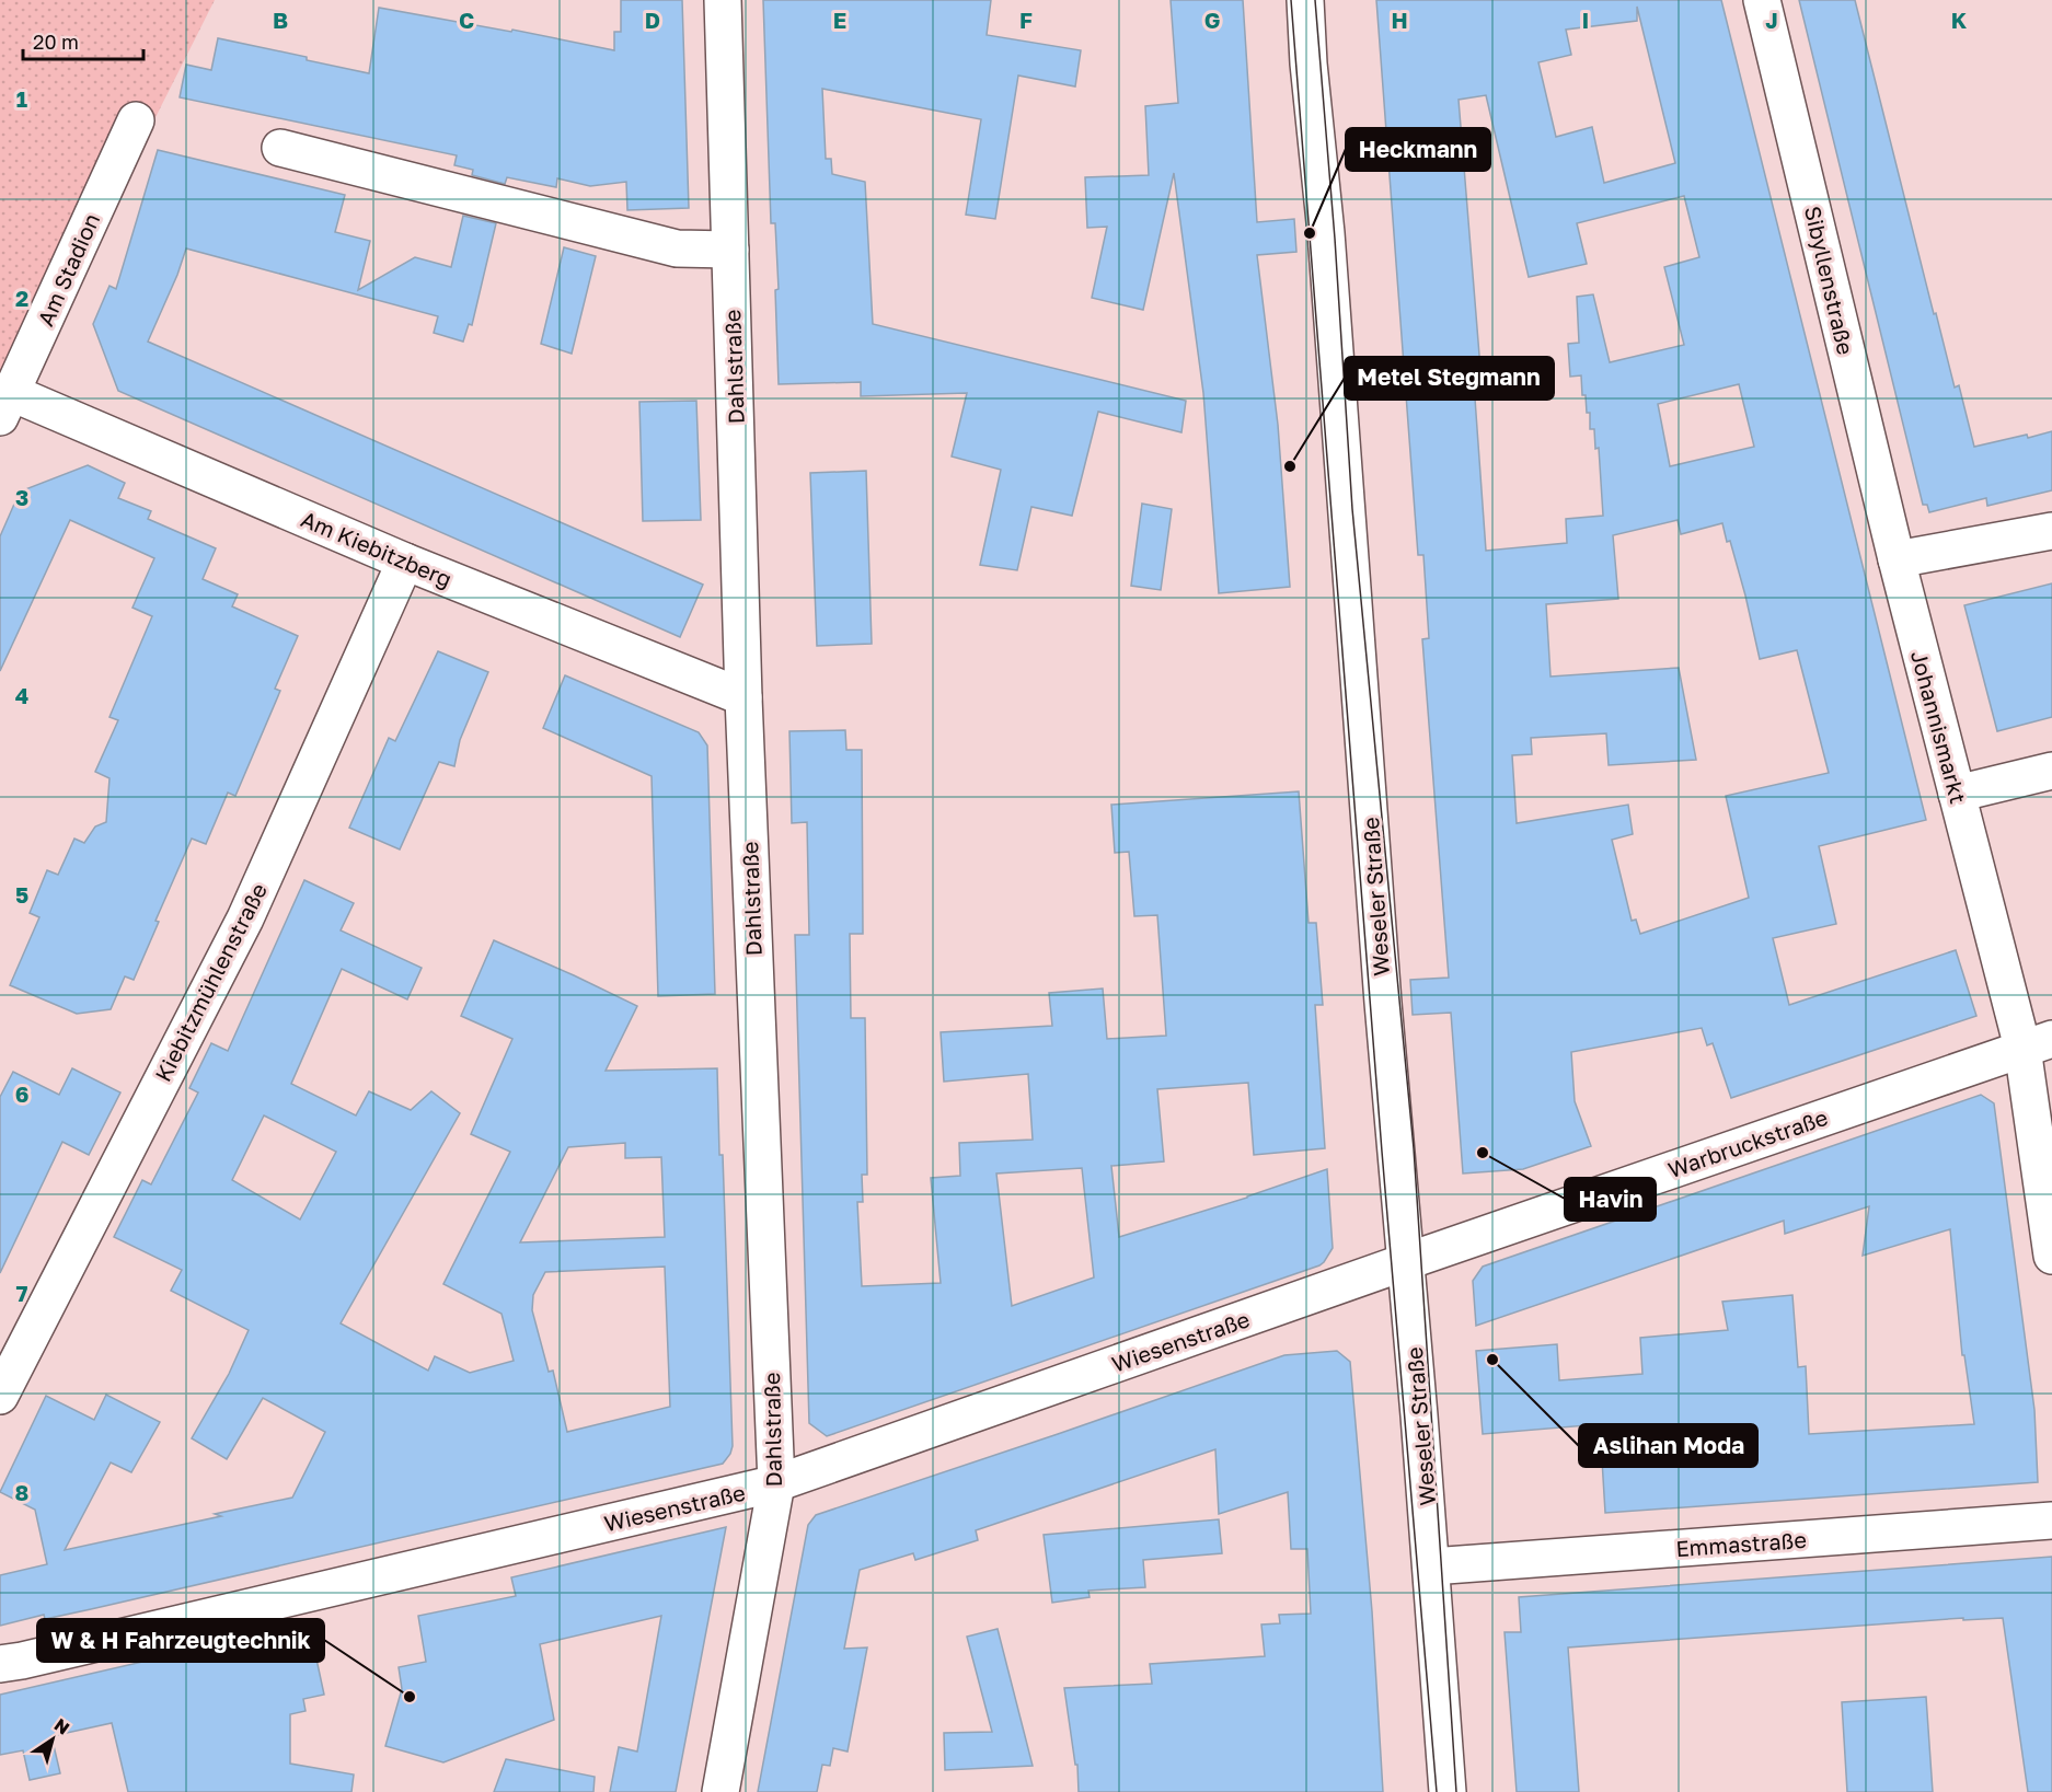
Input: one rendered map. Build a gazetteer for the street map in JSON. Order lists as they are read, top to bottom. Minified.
{"streets":{"street":["Am Stadion","Sibyllenstraße","Dahlstraße","Am Kiebitzberg","Johannismarkt","Weseler Straße","Kiebitzmühlenstraße","Warbruckstraße","Wiesenstraße","Emmastraße"]},"crossings":[["Am Stadion","Am Kiebitzberg"],["Sibyllenstraße","Johannismarkt"],["Dahlstraße","Am Kiebitzberg"],["Dahlstraße","Wiesenstraße"],["Am Kiebitzberg","Kiebitzmühlenstraße"],["Johannismarkt","Warbruckstraße"],["Weseler Straße","Warbruckstraße"],["Weseler Straße","Wiesenstraße"],["Weseler Straße","Emmastraße"],["Warbruckstraße","Wiesenstraße"]],"places":["Heckmann","Metel Stegmann","Havin","Aslihan Moda","W & H Fahrzeugtechnik"],"scale_bar":"20 m","north":"top right","grid":{"columns":["B","C","D","E","F","G","H","I","J","K"],"rows":["1","2","3","4","5","6","7","8"]}}
